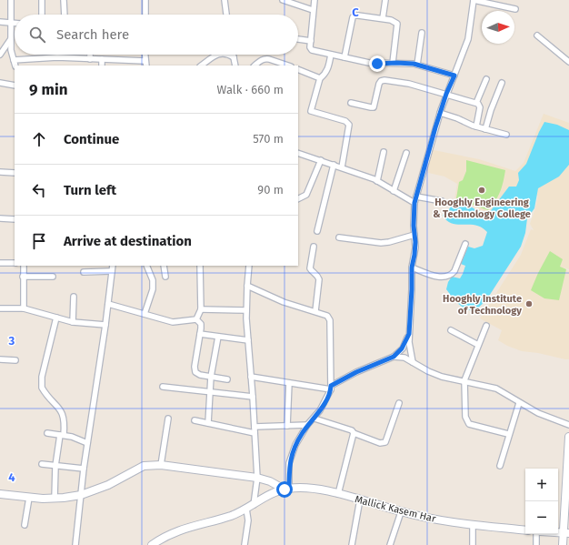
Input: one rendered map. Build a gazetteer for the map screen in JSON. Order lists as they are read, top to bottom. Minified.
{"streets":{"main road":["Mallick Kasem Har"]},"places":["Hooghly Engineering & Technology College","Hooghly Institute of Technology"],"north":"right","page":{"search":"Search here","heading":["9 min","Walk · 660 m"],"list":[["Continue","570 m"],["Turn left","90 m"],"Arrive at destination"],"map_buttons":["+","−"]},"grid":{"columns":["C"],"rows":["3","4"]}}
